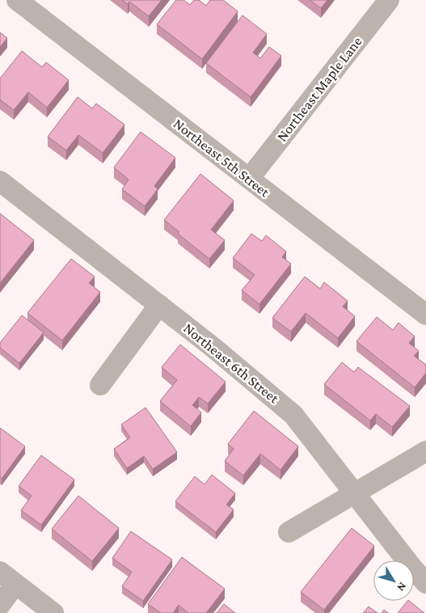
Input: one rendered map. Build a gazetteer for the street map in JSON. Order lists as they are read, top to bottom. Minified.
{"streets":{"street":["Northeast Maple Lane","Northeast 5th Street","Northeast 6th Street"]},"crossings":[["Northeast Maple Lane","Northeast 5th Street"]],"north":"bottom right"}
